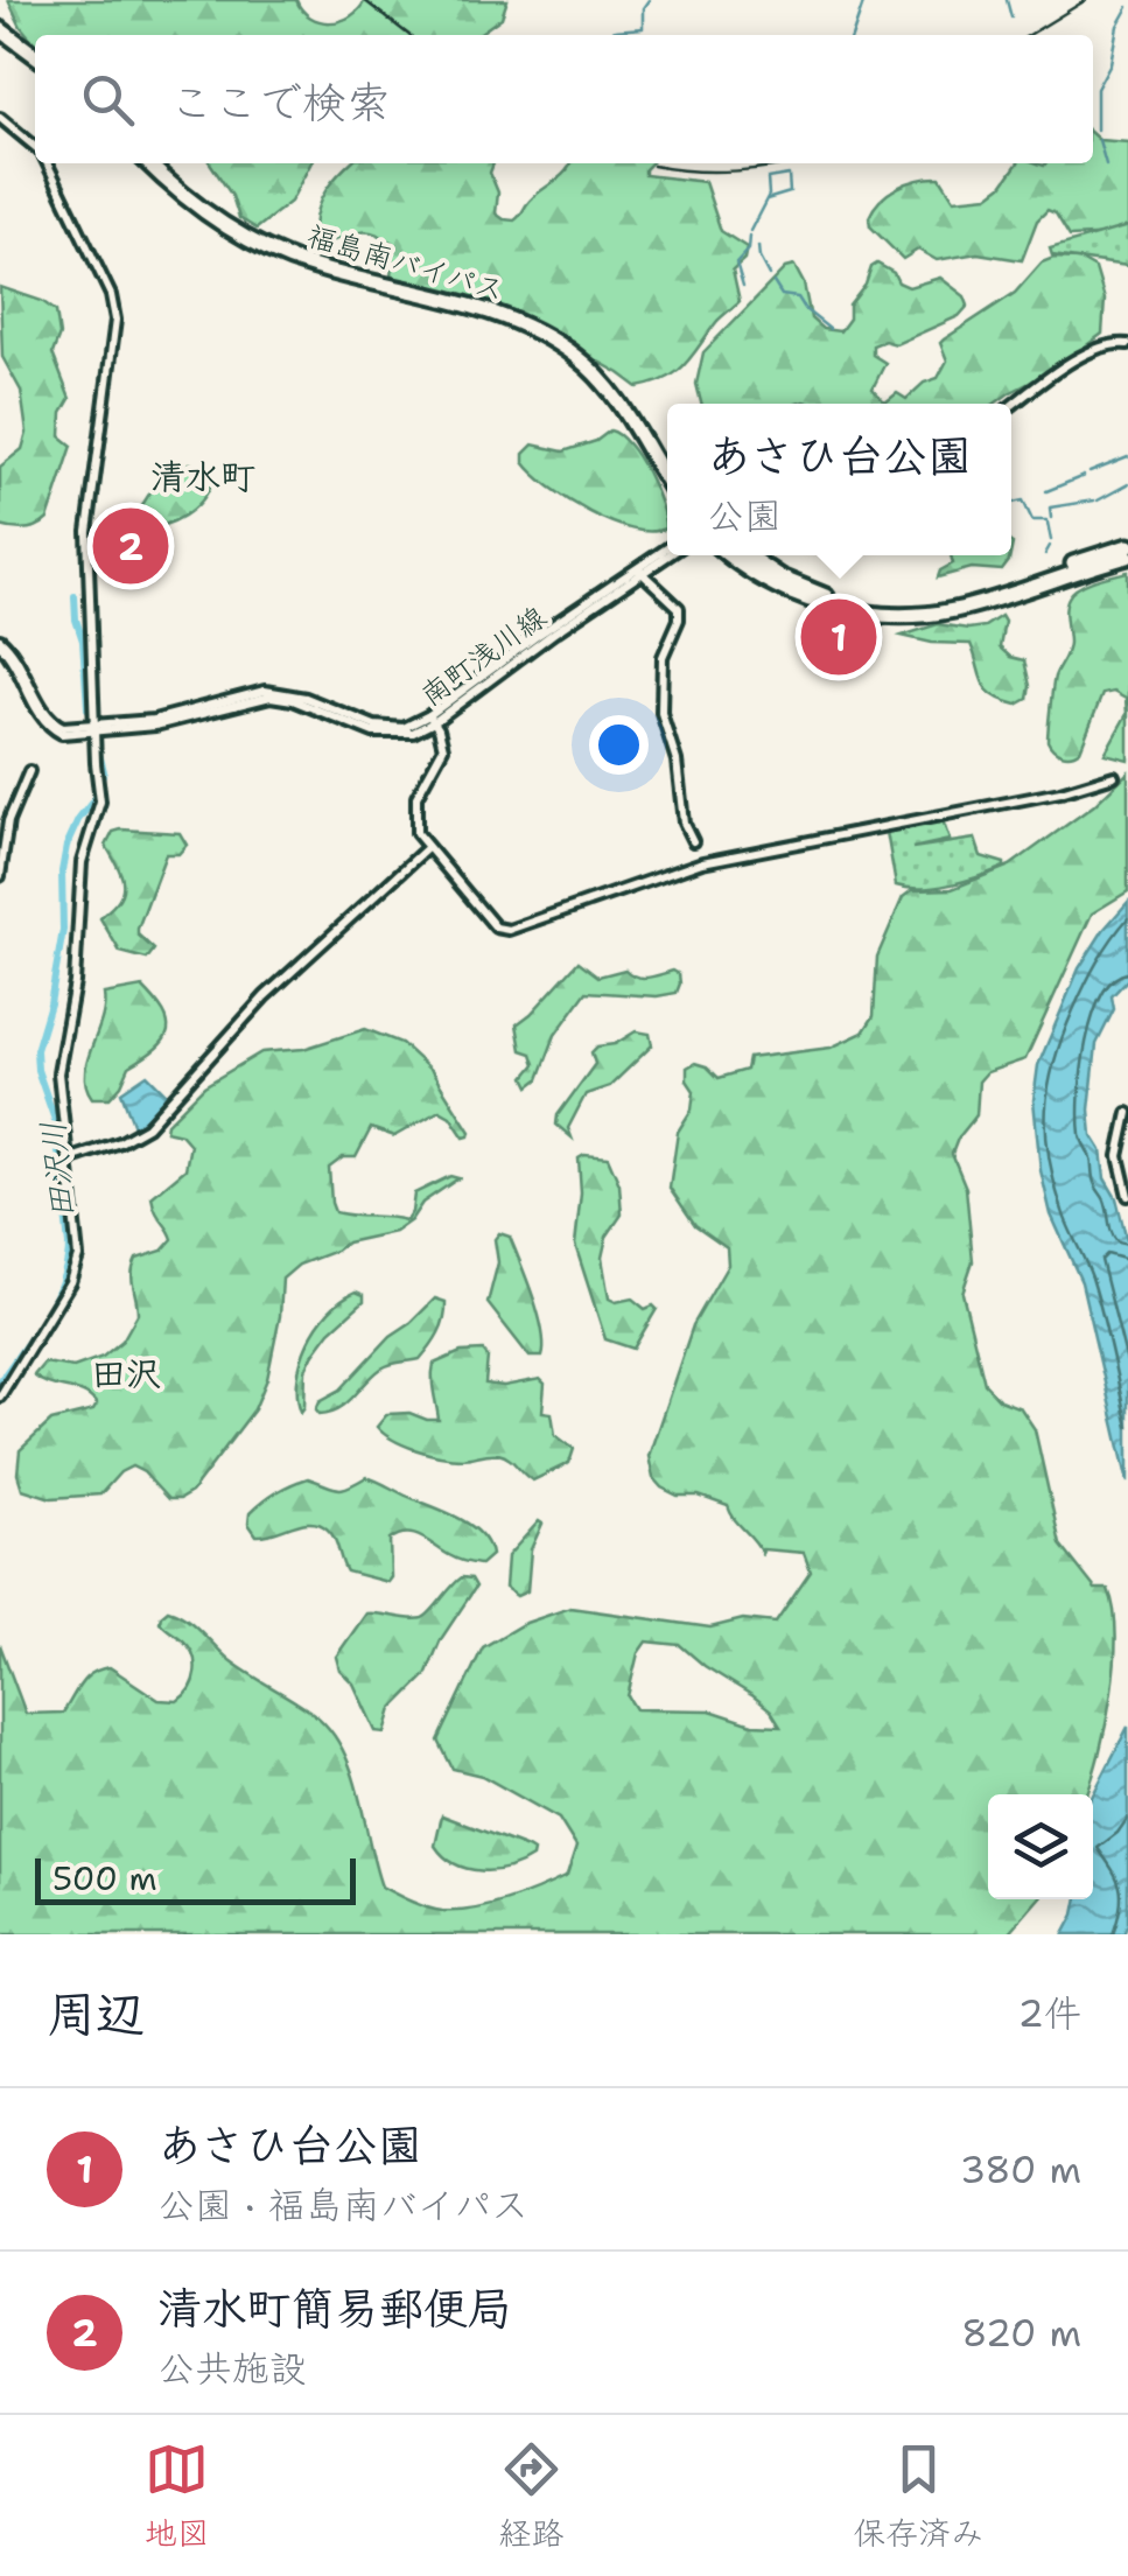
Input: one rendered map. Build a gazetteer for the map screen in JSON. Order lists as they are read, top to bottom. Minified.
{"streets":{"highway":["福島南バイパス"],"street":["南町浅川線"]},"districts":["清水町","田沢"],"water":["田沢川"],"scale_bar":"500 m","page":{"search":"ここで検索","popup":["あさひ台公園","公園"],"pins":["2","1"],"scale":"500 m","heading":["周辺","2件"],"list":[{"mark":"1","name":"あさひ台公園","note":"公園 · 福島南バイパス","value":"380 m"},{"mark":"2","name":"清水町簡易郵便局","note":"公共施設","value":"820 m"}],"nav":["地図","経路","保存済み"]}}
